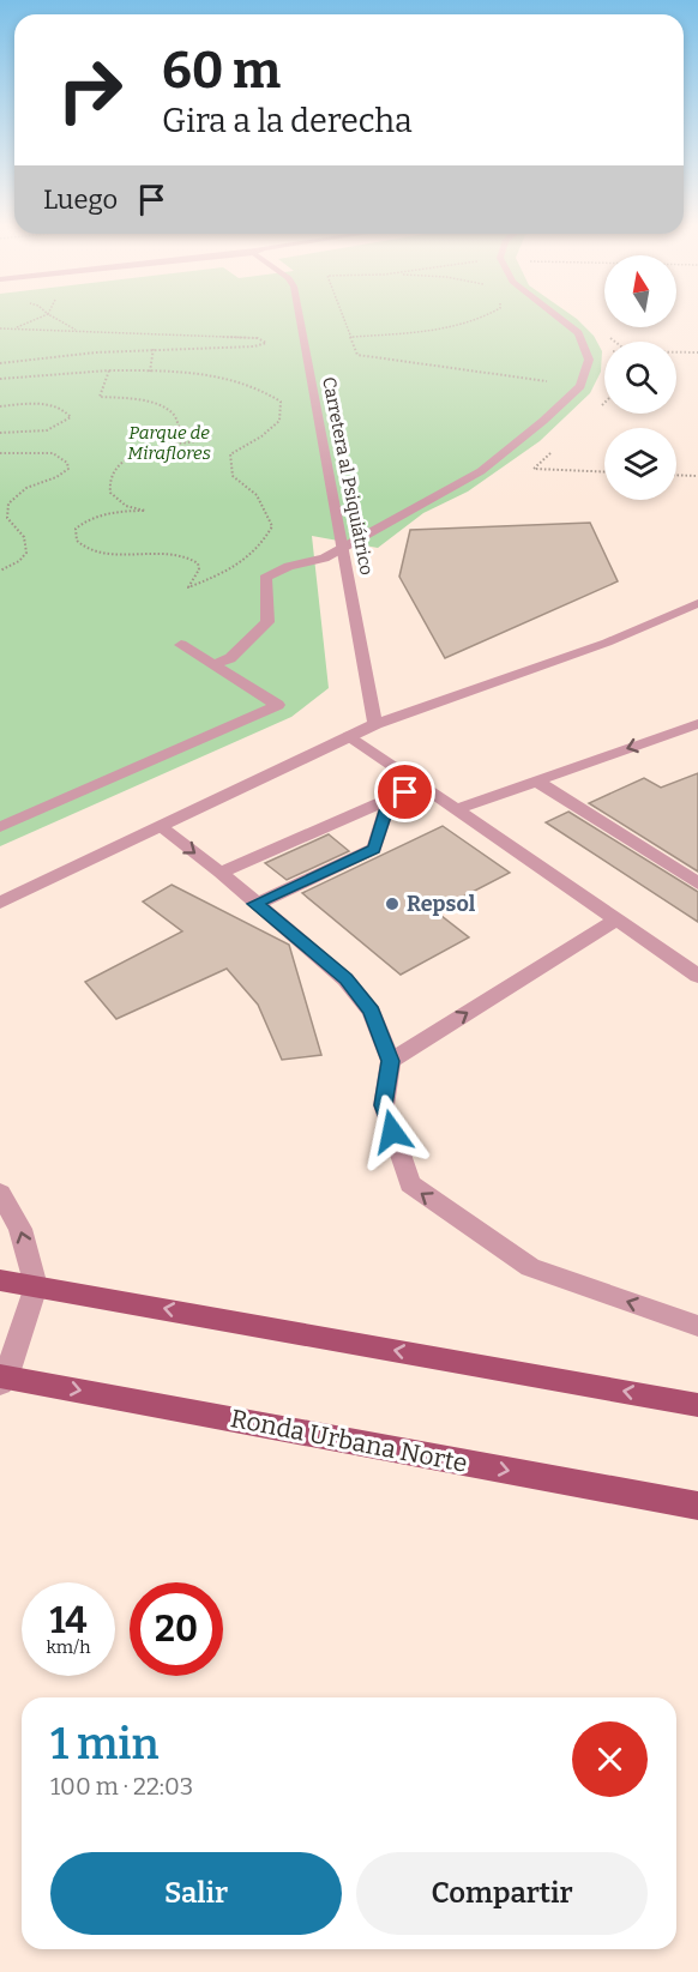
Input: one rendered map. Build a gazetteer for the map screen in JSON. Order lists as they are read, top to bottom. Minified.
{"streets":{"main road":["Ronda Urbana Norte"],"street":["Carretera al Psiquiátrico"]},"parks":["Parque de Miraflores"],"places":["Repsol"],"north":"top","page":{"turn":["60 m","Gira a la derecha"],"then":"Luego","speed":"14 km/h","limit":"20","heading":["1 min","100 m · 22:03"],"buttons":["Salir","Compartir"]}}
